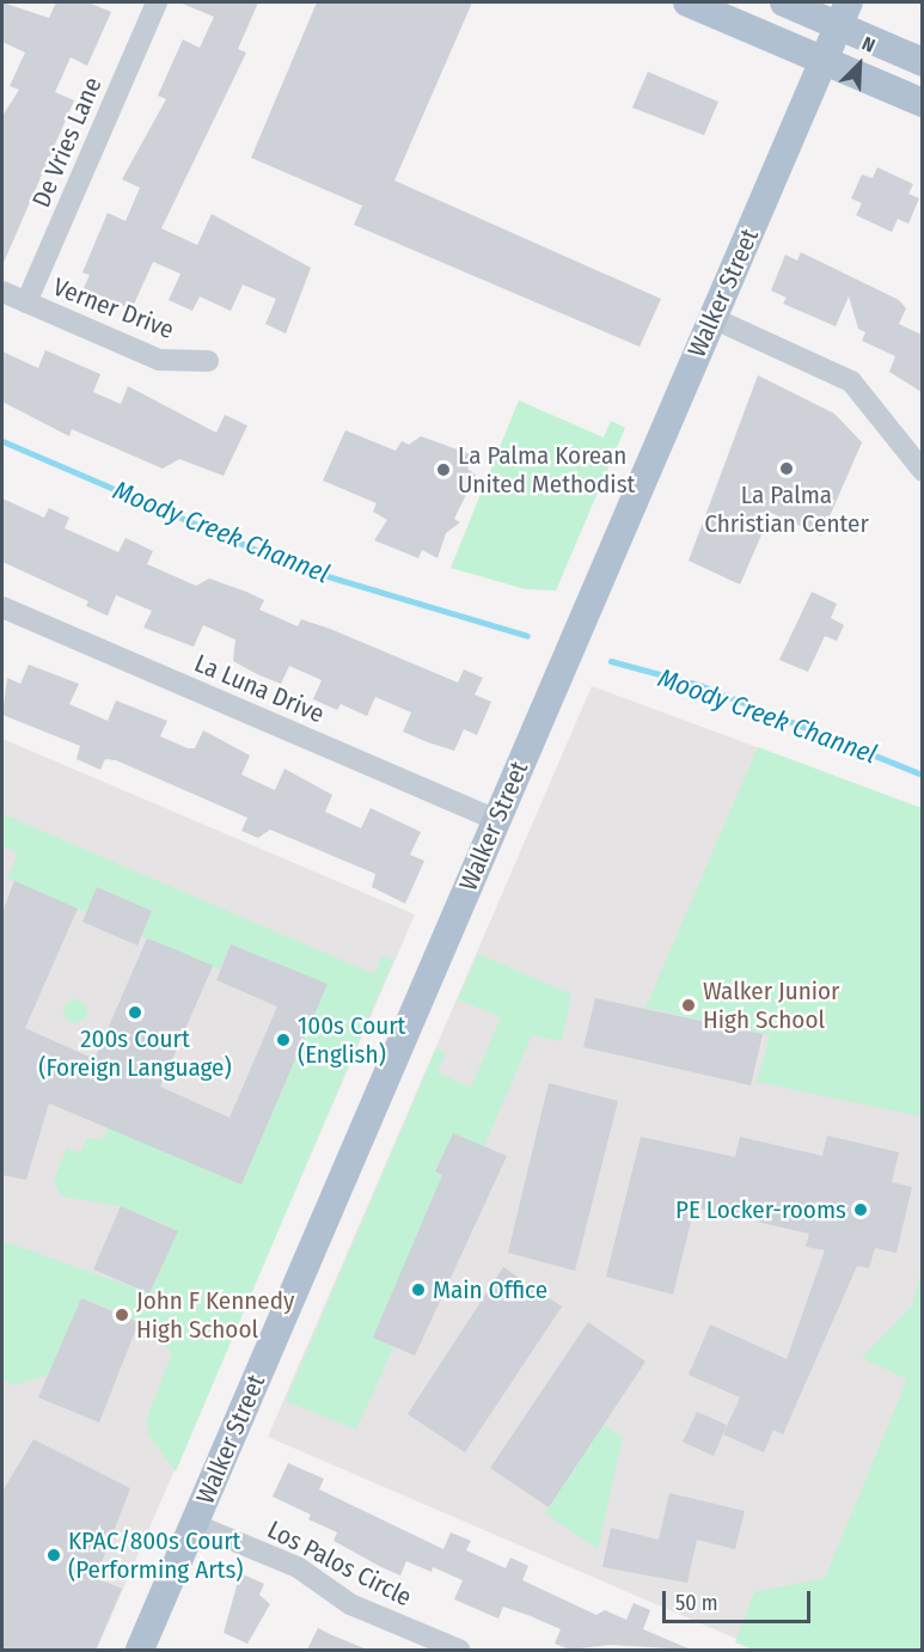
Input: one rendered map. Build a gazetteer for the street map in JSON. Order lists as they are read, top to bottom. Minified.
{"streets":{"main road":["Walker Street"],"street":["De Vries Lane","Verner Drive","La Luna Drive","Los Palos Circle"]},"crossings":[["De Vries Lane","Verner Drive"],["Walker Street","La Luna Drive"],["Walker Street","Los Palos Circle"]],"water":["Moody Creek Channel"],"places":["La Palma Christian Center","La Palma Korean United Methodist","Walker Junior High School","200s Court (Foreign Language)","100s Court (English)","PE Locker-rooms","Main Office","John F Kennedy High School","KPAC/800s Court (Performing Arts)"],"scale_bar":"50 m","north":"top right"}
